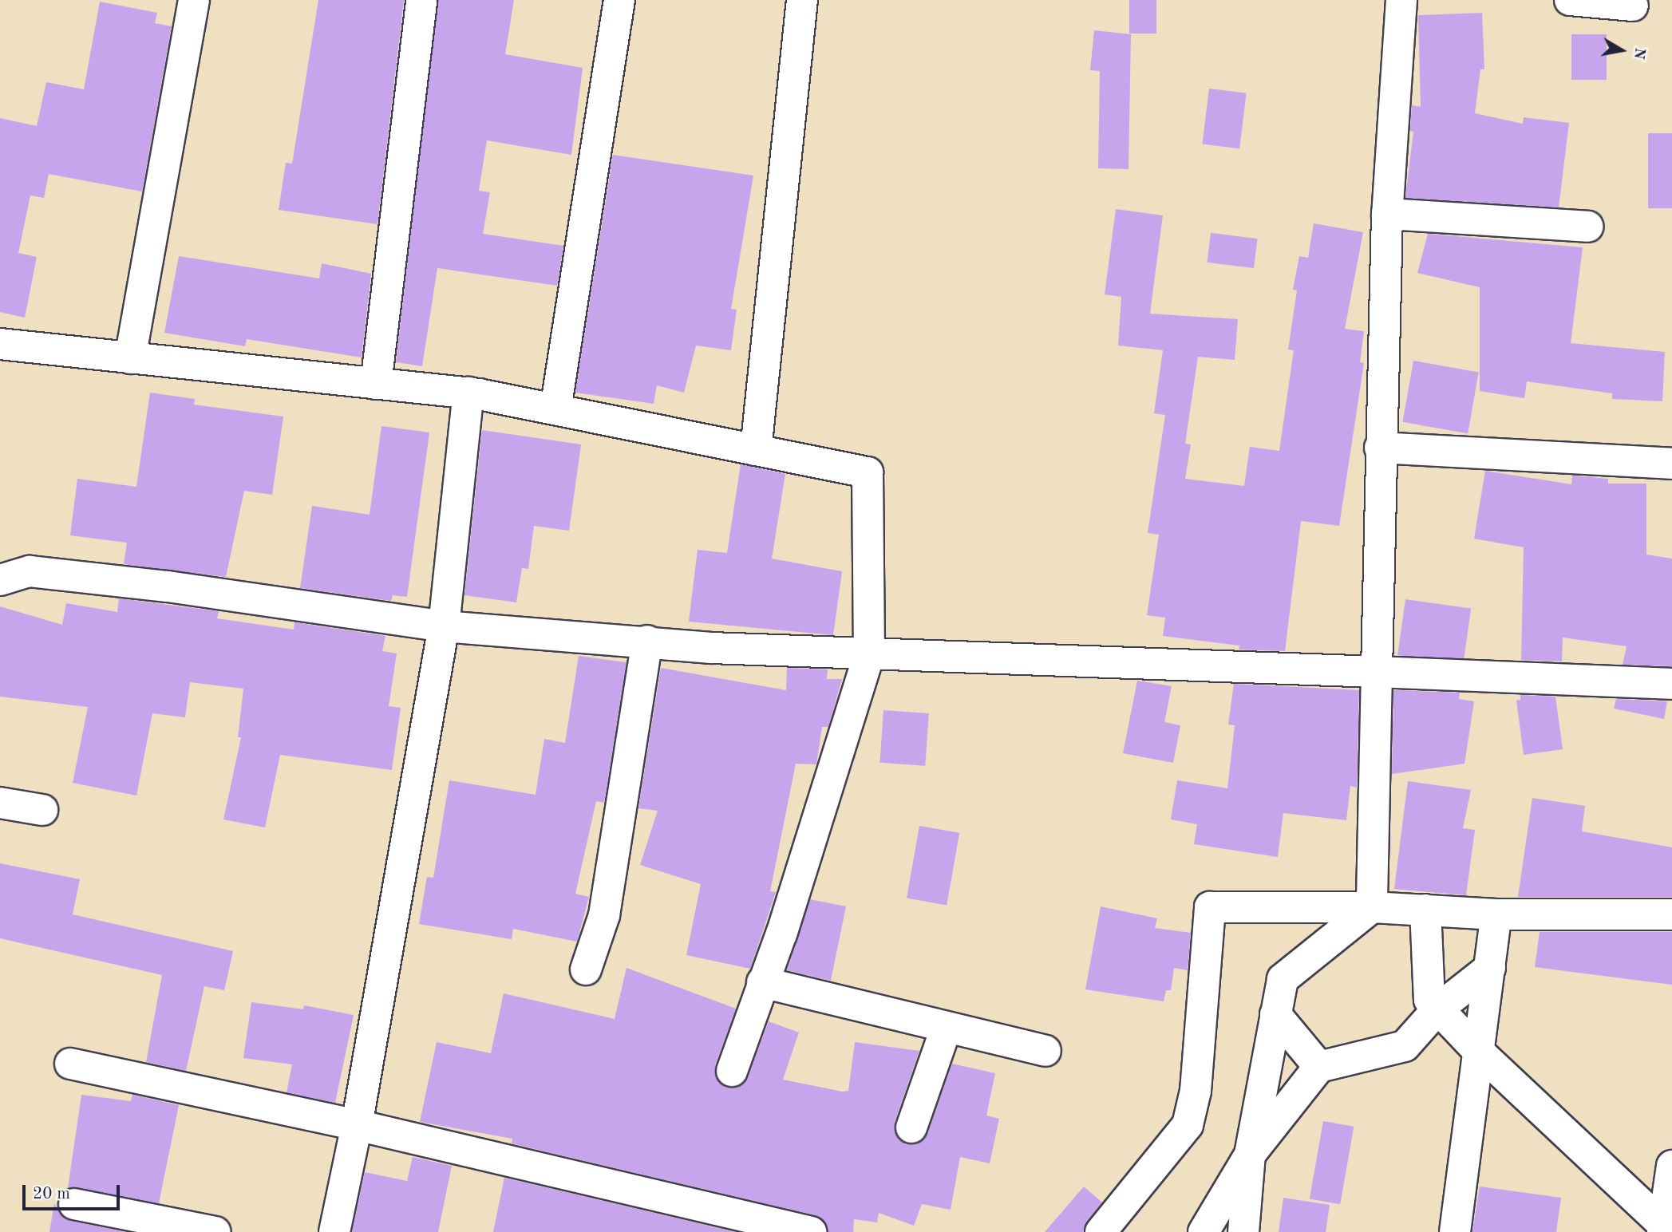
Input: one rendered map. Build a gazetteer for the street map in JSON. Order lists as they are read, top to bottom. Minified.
{"scale_bar":"20 m","north":"right"}
